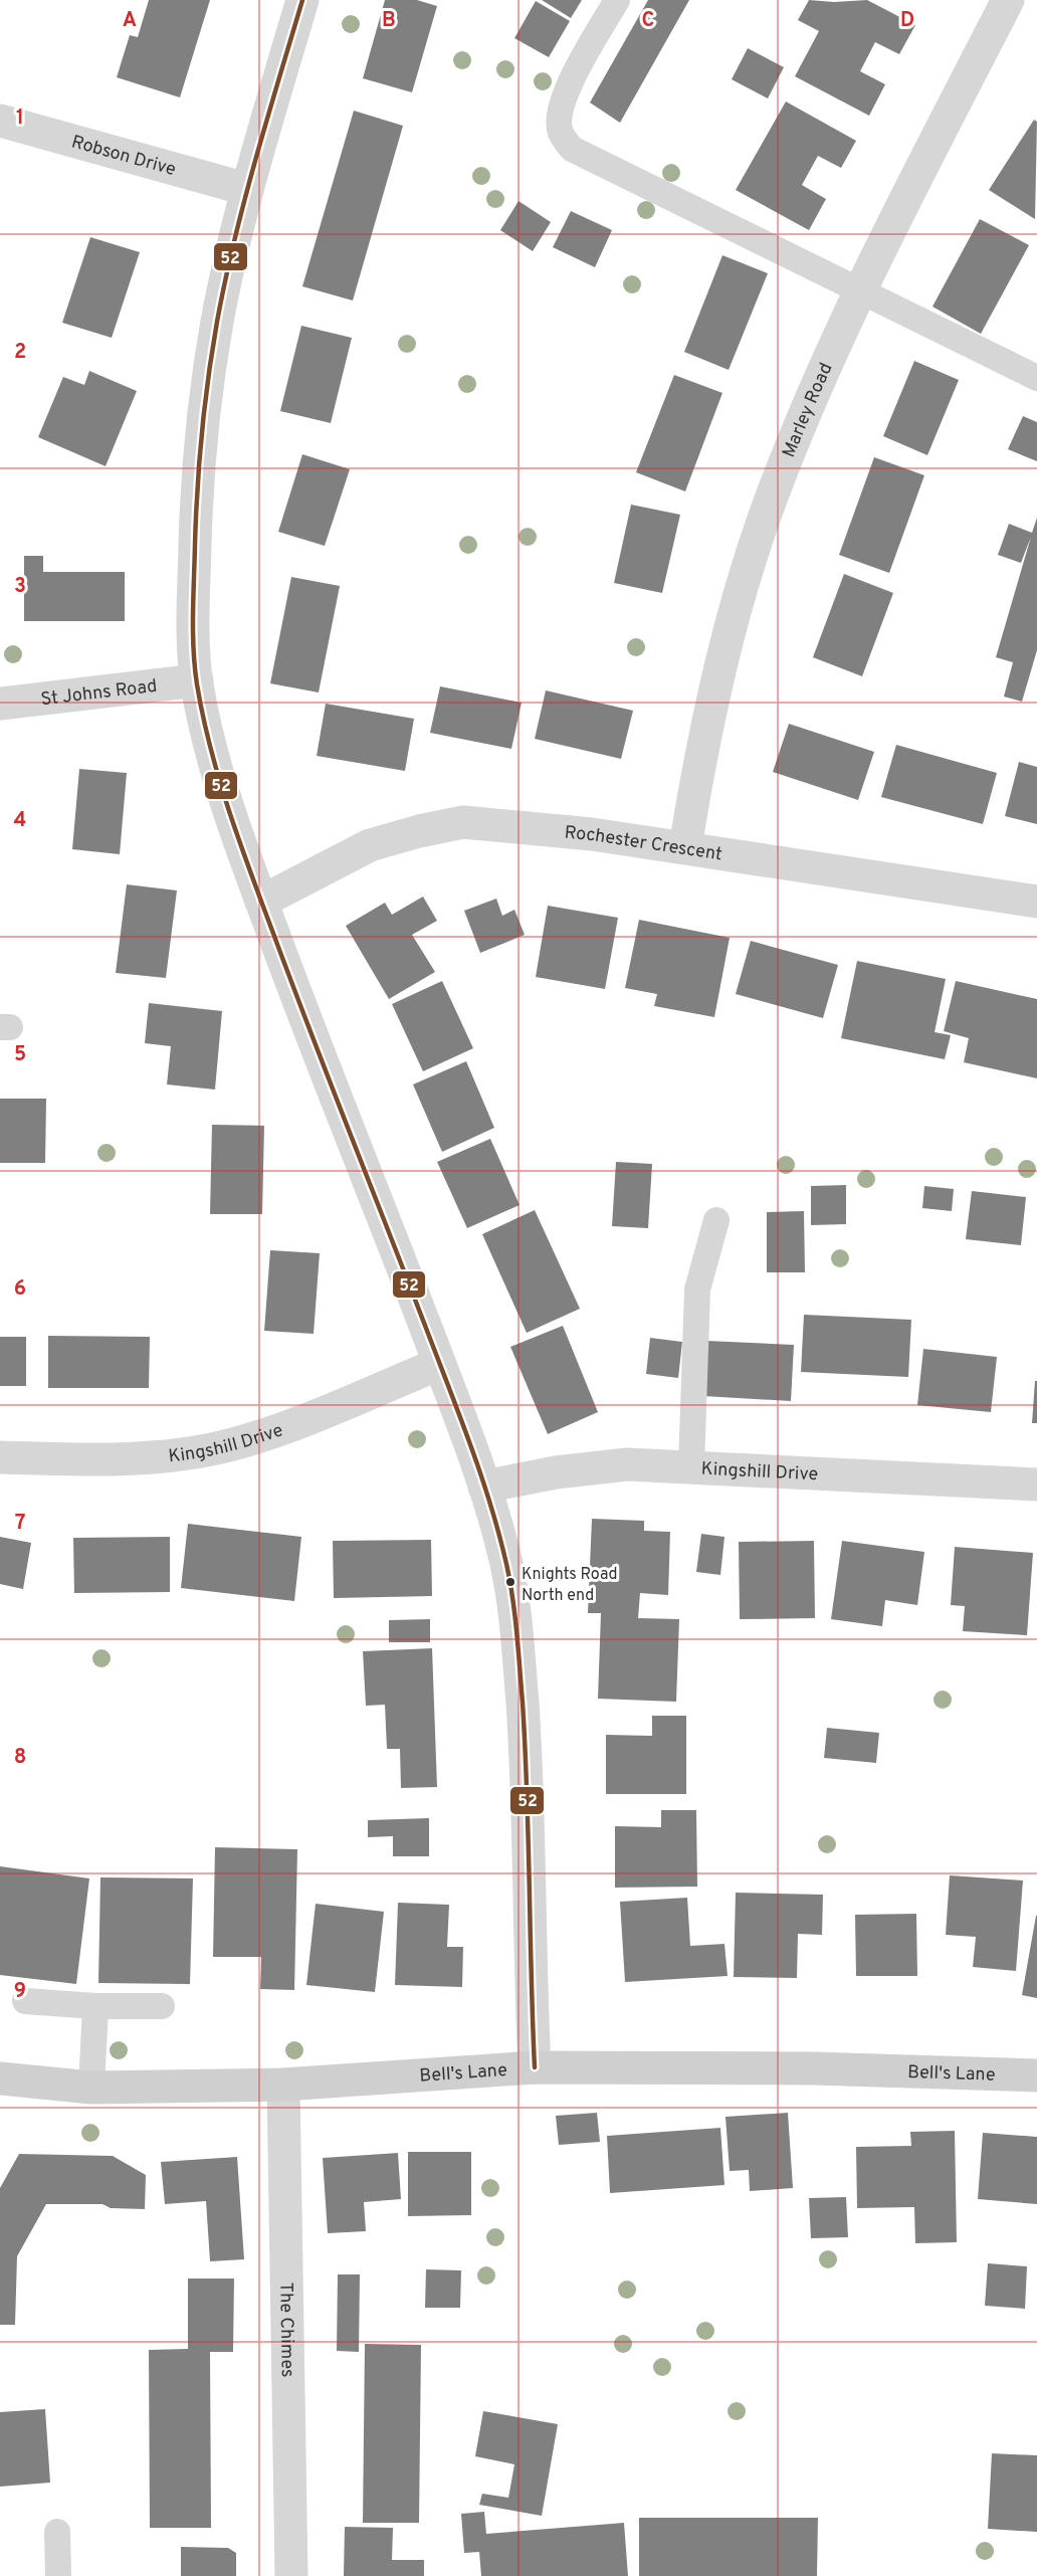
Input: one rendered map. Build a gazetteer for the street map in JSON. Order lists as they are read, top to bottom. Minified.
{"streets":{"street":["Robson Drive","Marley Road","St Johns Road","Rochester Crescent","Kingshill Drive","Bell's Lane","The Chimes"]},"crossings":[["Marley Road","Rochester Crescent"],["Bell's Lane","The Chimes"]],"places":["Knights Road North end"],"lines":["transit line 52"],"grid":{"columns":["A","B","C","D"],"rows":["1","2","3","4","5","6","7","8","9"]}}
